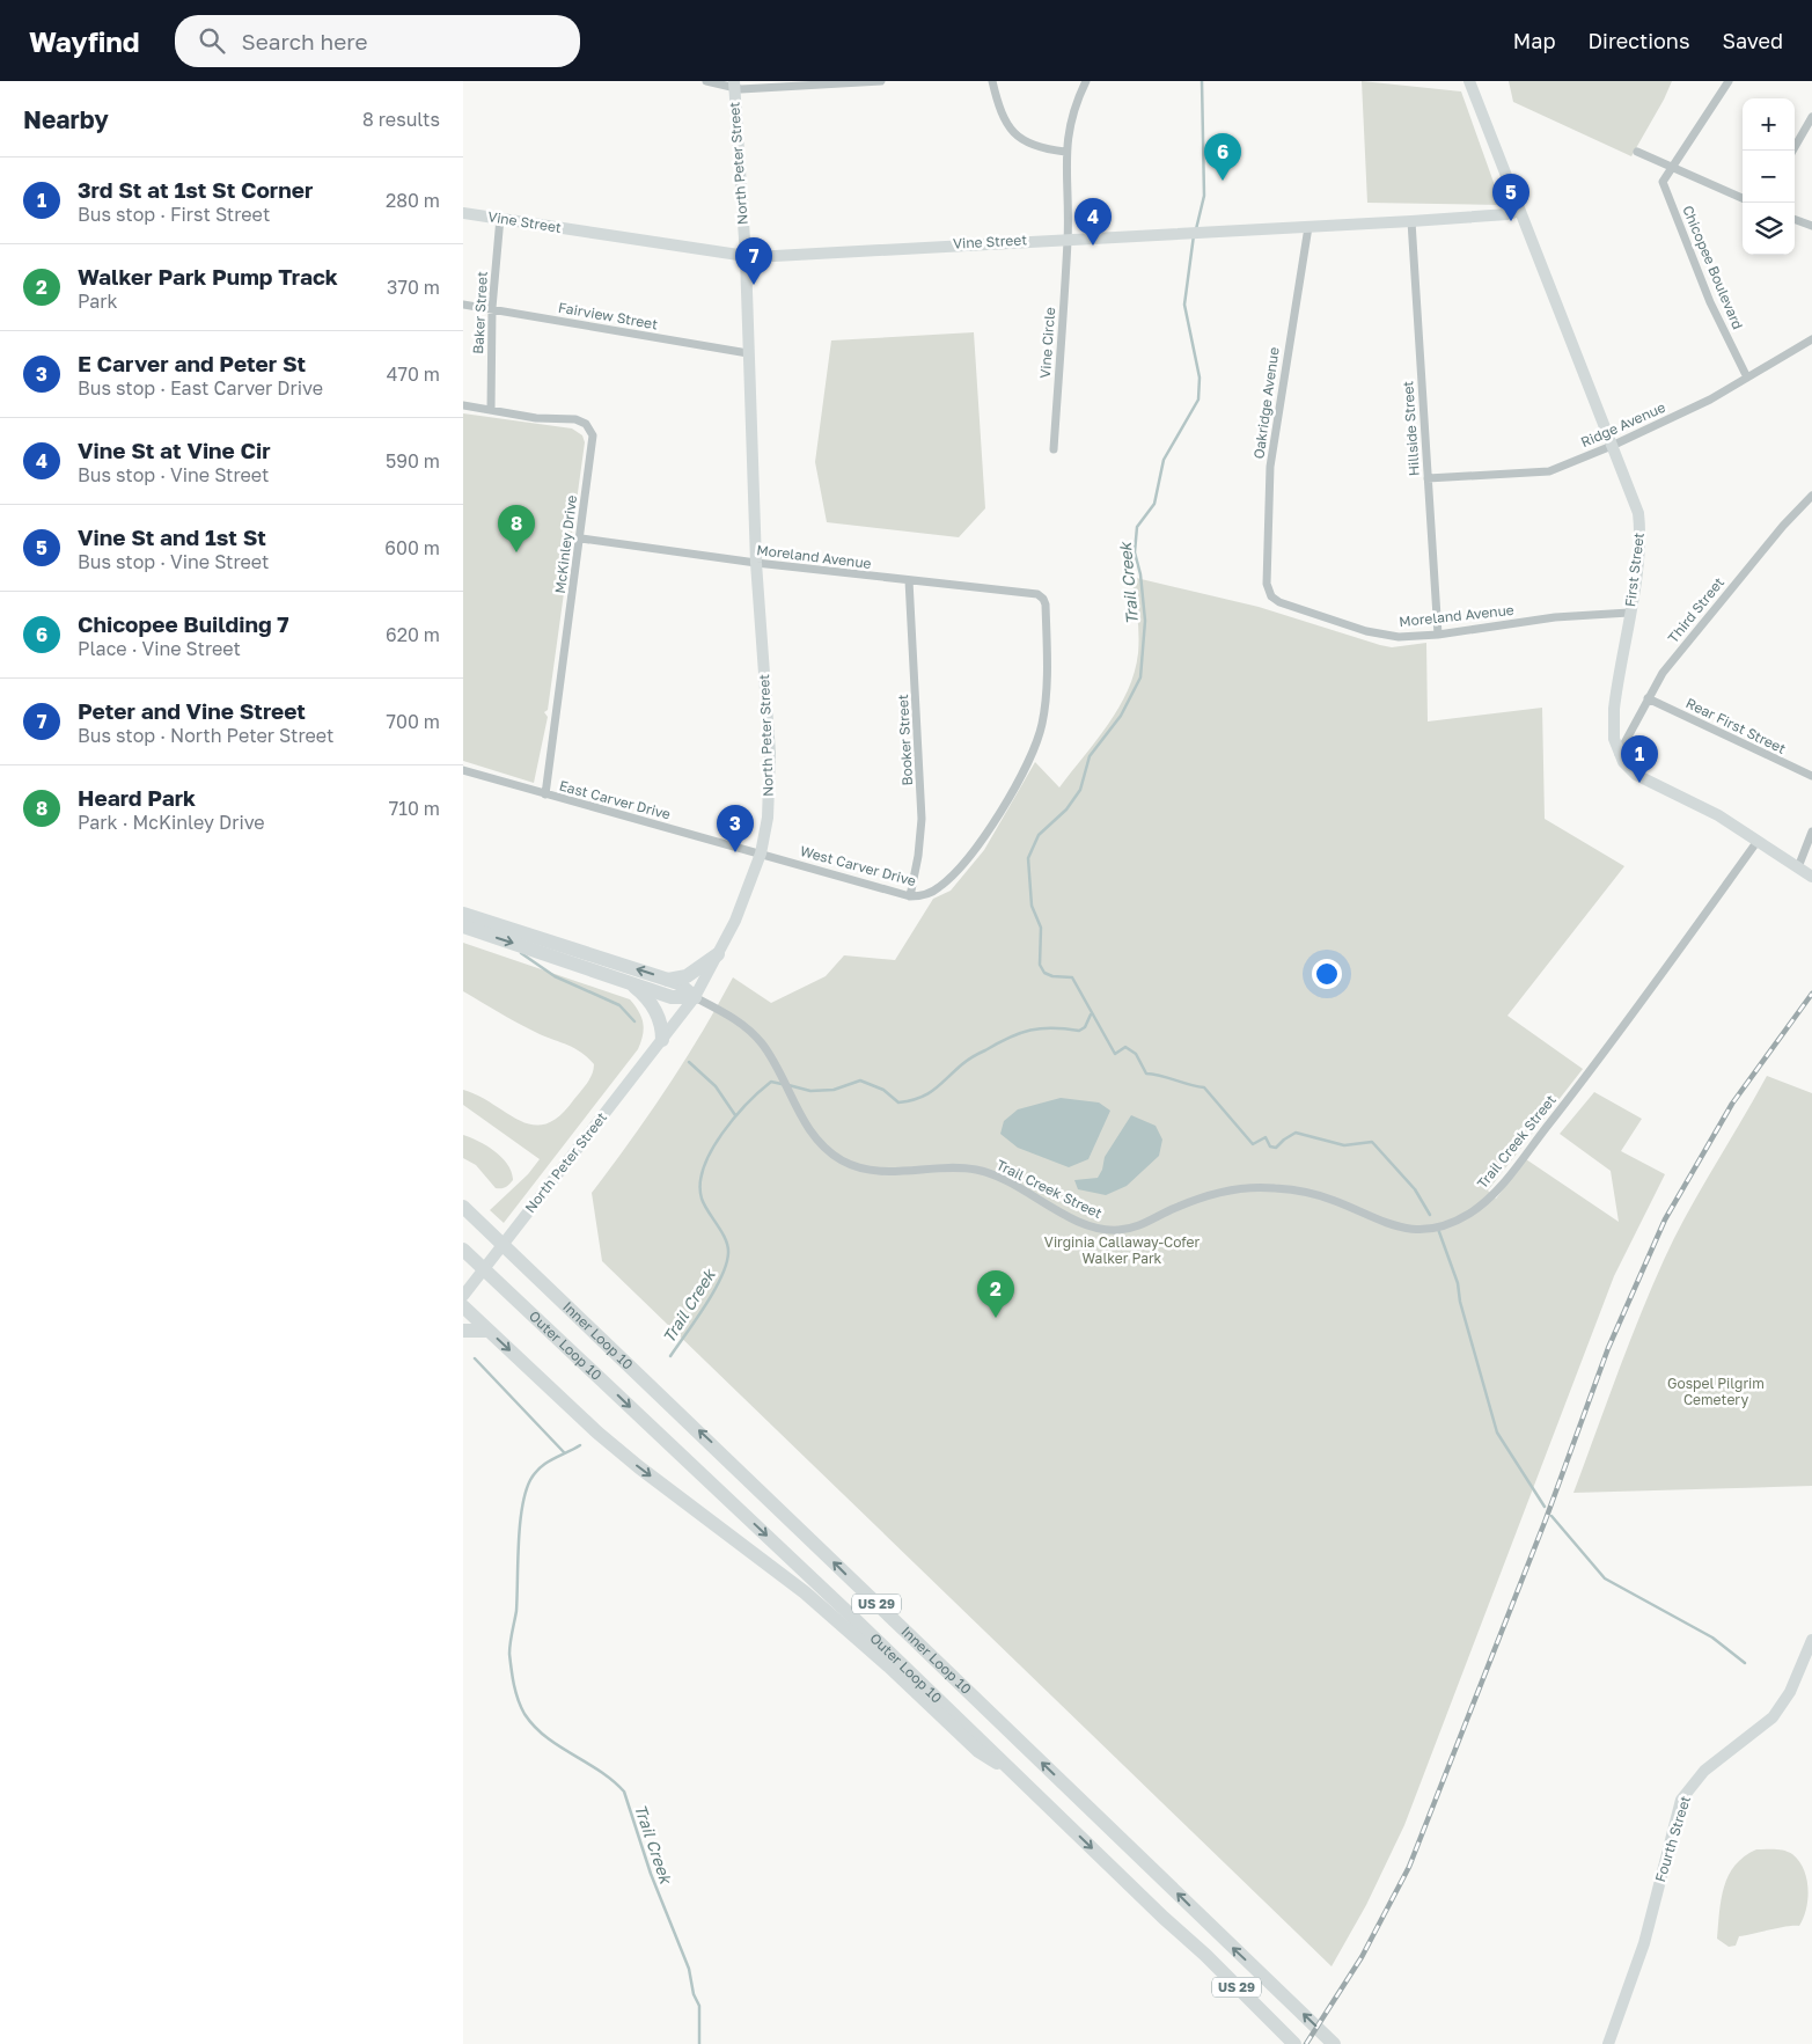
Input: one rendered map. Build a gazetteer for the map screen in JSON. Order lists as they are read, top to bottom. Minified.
{"streets":{"highway":["Inner Loop 10","Outer Loop 10","US 29"],"street":["North Peter Street","Vine Street","Chicopee Boulevard","Baker Street","Fairview Street","Vine Circle","Oakridge Avenue","Ridge Avenue","Hillside Street","McKinley Drive","Moreland Avenue","First Street","Third Street","Rear First Street","Booker Street","East Carver Drive","West Carver Drive","Trail Creek Street","Fourth Street"]},"crossings":[["North Peter Street","Vine Street"],["North Peter Street","Fairview Street"],["North Peter Street","Moreland Avenue"],["North Peter Street","East Carver Drive"],["North Peter Street","West Carver Drive"],["North Peter Street","Trail Creek Street"],["Vine Street","Baker Street"],["Vine Street","Vine Circle"],["Vine Street","Oakridge Avenue"],["Vine Street","Hillside Street"],["Vine Street","First Street"],["Chicopee Boulevard","Ridge Avenue"],["Baker Street","Fairview Street"],["Baker Street","McKinley Drive"],["Oakridge Avenue","Moreland Avenue"],["Ridge Avenue","Hillside Street"],["Ridge Avenue","First Street"],["Hillside Street","Moreland Avenue"],["McKinley Drive","Moreland Avenue"],["McKinley Drive","East Carver Drive"],["Moreland Avenue","First Street"],["Moreland Avenue","Booker Street"],["Moreland Avenue","West Carver Drive"],["First Street","Third Street"],["First Street","Trail Creek Street"],["Third Street","Rear First Street"],["Booker Street","West Carver Drive"],["East Carver Drive","West Carver Drive"]],"water":["Trail Creek"],"parks":["Virginia Callaway-Cofer Walker Park","Gospel Pilgrim Cemetery"],"page":{"header":"Wayfind","search":"Search here","nav":["Map","Directions","Saved"],"heading":["Nearby","8 results"],"map_buttons":["+","−"],"pins":["6","5","4","7","8","1","3","2"],"list":[{"mark":"1","name":"3rd St at 1st St Corner","note":"Bus stop · First Street","value":"280 m"},{"mark":"2","name":"Walker Park Pump Track","note":"Park","value":"370 m"},{"mark":"3","name":"E Carver and Peter St","note":"Bus stop · East Carver Drive","value":"470 m"},{"mark":"4","name":"Vine St at Vine Cir","note":"Bus stop · Vine Street","value":"590 m"},{"mark":"5","name":"Vine St and 1st St","note":"Bus stop · Vine Street","value":"600 m"},{"mark":"6","name":"Chicopee Building 7","note":"Place · Vine Street","value":"620 m"},{"mark":"7","name":"Peter and Vine Street","note":"Bus stop · North Peter Street","value":"700 m"},{"mark":"8","name":"Heard Park","note":"Park · McKinley Drive","value":"710 m"}]}}
